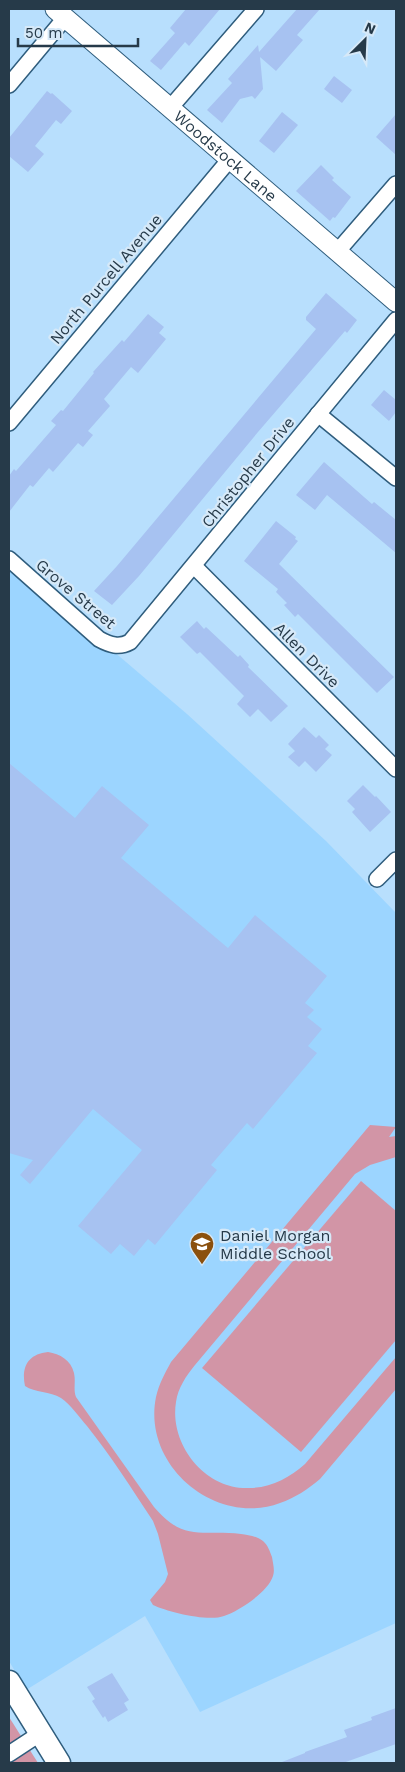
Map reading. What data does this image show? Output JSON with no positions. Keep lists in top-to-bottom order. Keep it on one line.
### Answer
{"streets":{"street":["Woodstock Lane","North Purcell Avenue","Christopher Drive","Grove Street","Allen Drive"]},"crossings":[["Woodstock Lane","North Purcell Avenue"],["Christopher Drive","Grove Street"],["Christopher Drive","Allen Drive"]],"places":{"school or university":["Daniel Morgan Middle School"]},"scale_bar":"50 m","north":"top right"}
